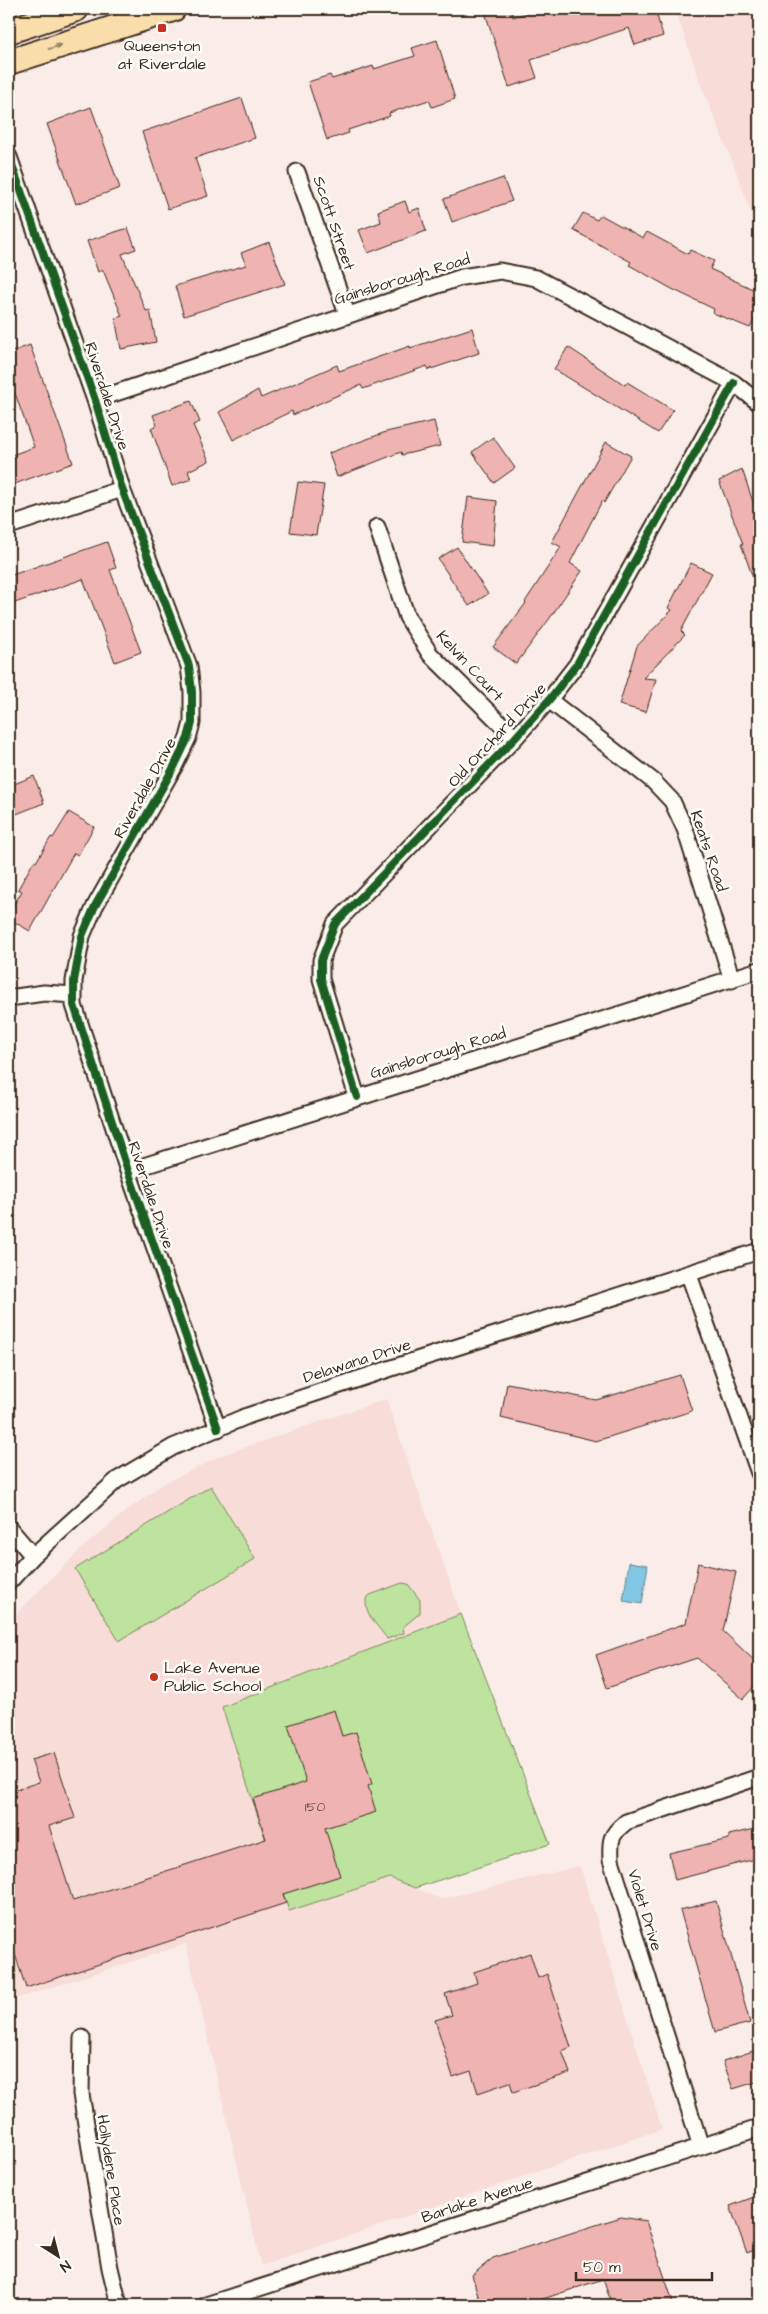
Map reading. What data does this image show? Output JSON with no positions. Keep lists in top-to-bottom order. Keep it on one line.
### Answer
{"streets":{"street":["Scott Street","Gainsborough Road","Riverdale Drive","Kelvin Court","Old Orchard Drive","Keats Road","Delawana Drive","Violet Drive","Hollydene Place","Barlake Avenue"]},"crossings":[["Scott Street","Gainsborough Road"],["Gainsborough Road","Riverdale Drive"],["Gainsborough Road","Old Orchard Drive"],["Gainsborough Road","Keats Road"],["Riverdale Drive","Delawana Drive"],["Kelvin Court","Old Orchard Drive"],["Old Orchard Drive","Keats Road"],["Violet Drive","Barlake Avenue"]],"places":{"transit":["Queenston at Riverdale"],"other":["Lake Avenue Public School"]},"house_numbers":["150"],"scale_bar":"50 m","north":"bottom right"}
